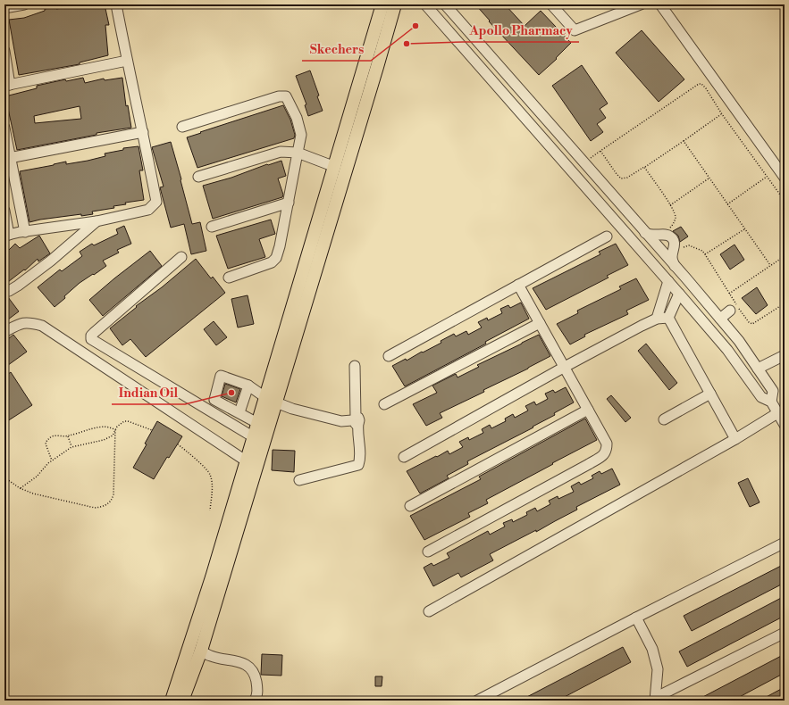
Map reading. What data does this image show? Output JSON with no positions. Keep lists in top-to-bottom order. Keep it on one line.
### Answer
{"places":["Skechers","Apollo Pharmacy","Indian Oil"]}
